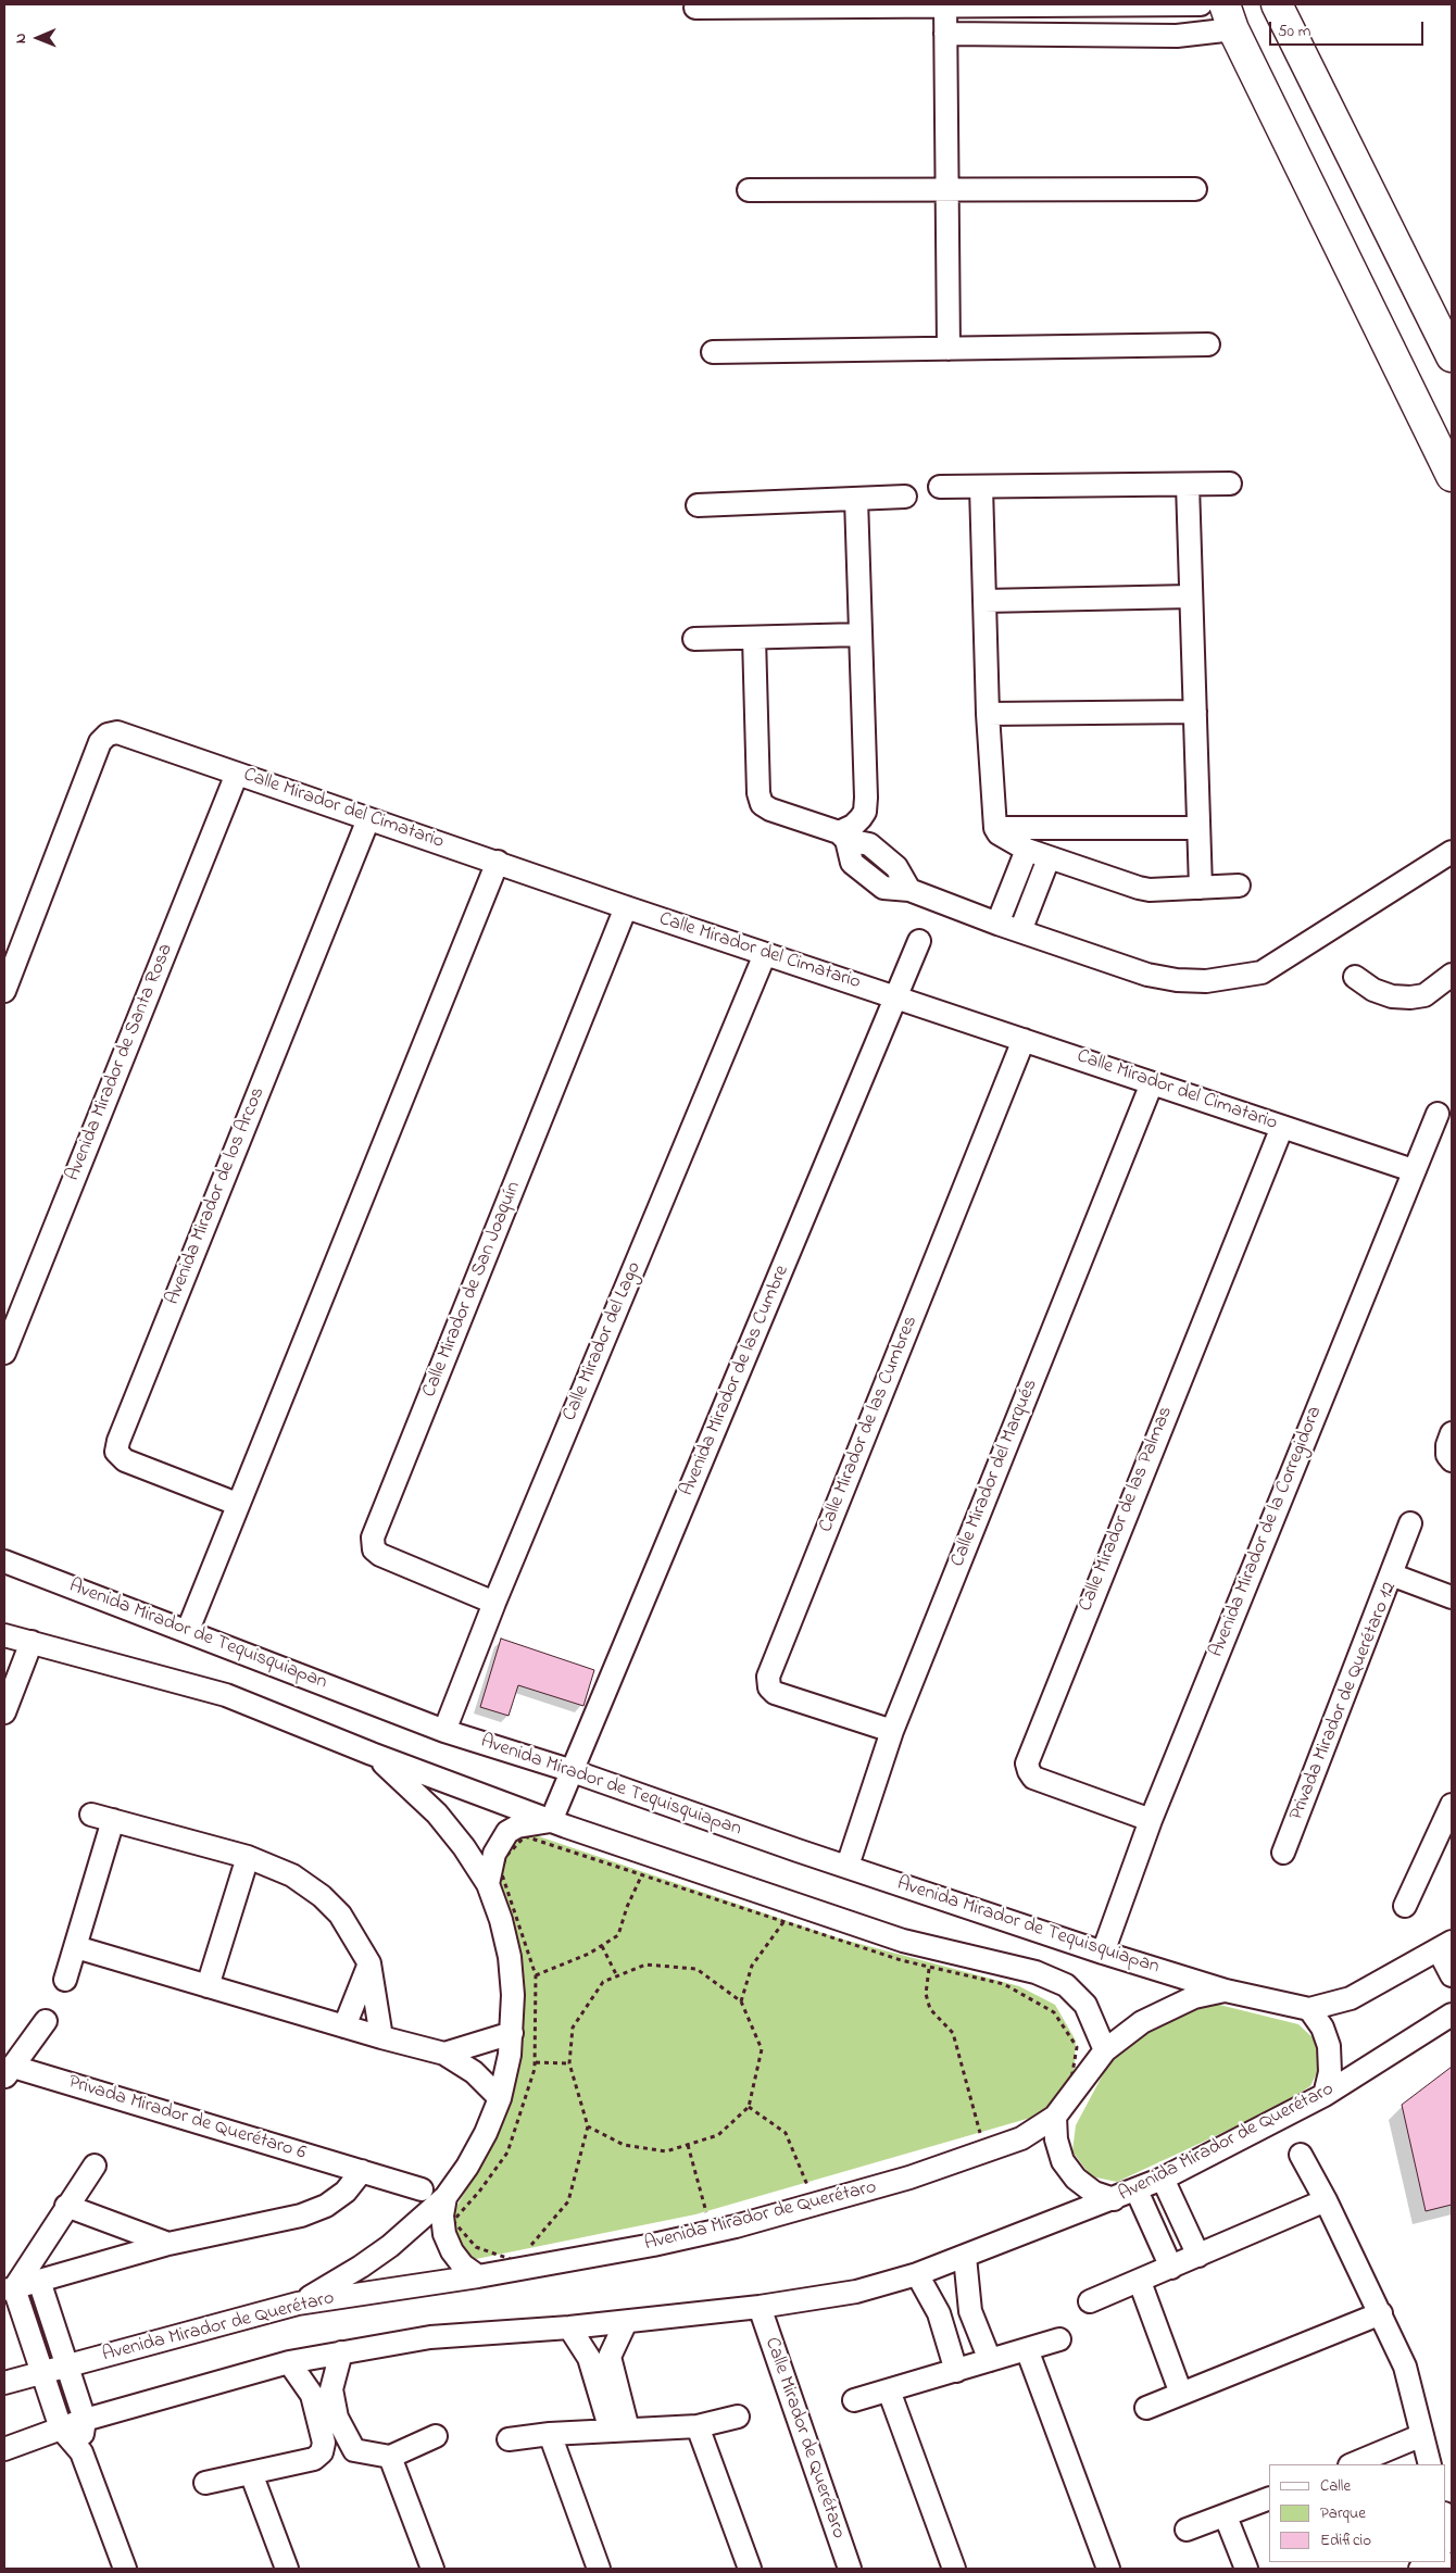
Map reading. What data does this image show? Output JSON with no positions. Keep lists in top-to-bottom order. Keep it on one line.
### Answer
{"streets":{"street":["Calle Mirador del Cimatario","Avenida Mirador de Santa Rosa","Avenida Mirador de los Arcos","Calle Mirador de San Joaquín","Calle Mirador del Lago","Avenida Mirador de las Cumbre","Calle Mirador de las Cumbres","Calle Mirador del Marqués","Calle Mirador de las Palmas","Avenida Mirador de la Corregidora","Avenida Mirador de Tequisquiapan","Privada Mirador de Querétaro 12","Privada Mirador de Querétaro 6","Avenida Mirador de Querétaro","Calle Mirador de Querétaro"]},"crossings":[["Calle Mirador del Cimatario","Avenida Mirador de Santa Rosa"],["Calle Mirador del Cimatario","Avenida Mirador de los Arcos"],["Calle Mirador del Cimatario","Calle Mirador de San Joaquín"],["Calle Mirador del Cimatario","Calle Mirador del Lago"],["Calle Mirador del Cimatario","Avenida Mirador de las Cumbre"],["Calle Mirador del Cimatario","Calle Mirador de las Cumbres"],["Calle Mirador del Cimatario","Calle Mirador del Marqués"],["Calle Mirador del Cimatario","Calle Mirador de las Palmas"],["Calle Mirador del Cimatario","Avenida Mirador de la Corregidora"],["Calle Mirador de San Joaquín","Calle Mirador del Lago"],["Calle Mirador del Lago","Avenida Mirador de Tequisquiapan"],["Avenida Mirador de las Cumbre","Avenida Mirador de Tequisquiapan"],["Calle Mirador de las Cumbres","Calle Mirador del Marqués"],["Calle Mirador del Marqués","Avenida Mirador de Tequisquiapan"],["Calle Mirador de las Palmas","Avenida Mirador de la Corregidora"],["Avenida Mirador de la Corregidora","Avenida Mirador de Tequisquiapan"],["Avenida Mirador de Tequisquiapan","Avenida Mirador de Querétaro"],["Avenida Mirador de Querétaro","Calle Mirador de Querétaro"]],"legend":["Calle","Parque","Edificio"],"scale_bar":"50 m","north":"left"}
